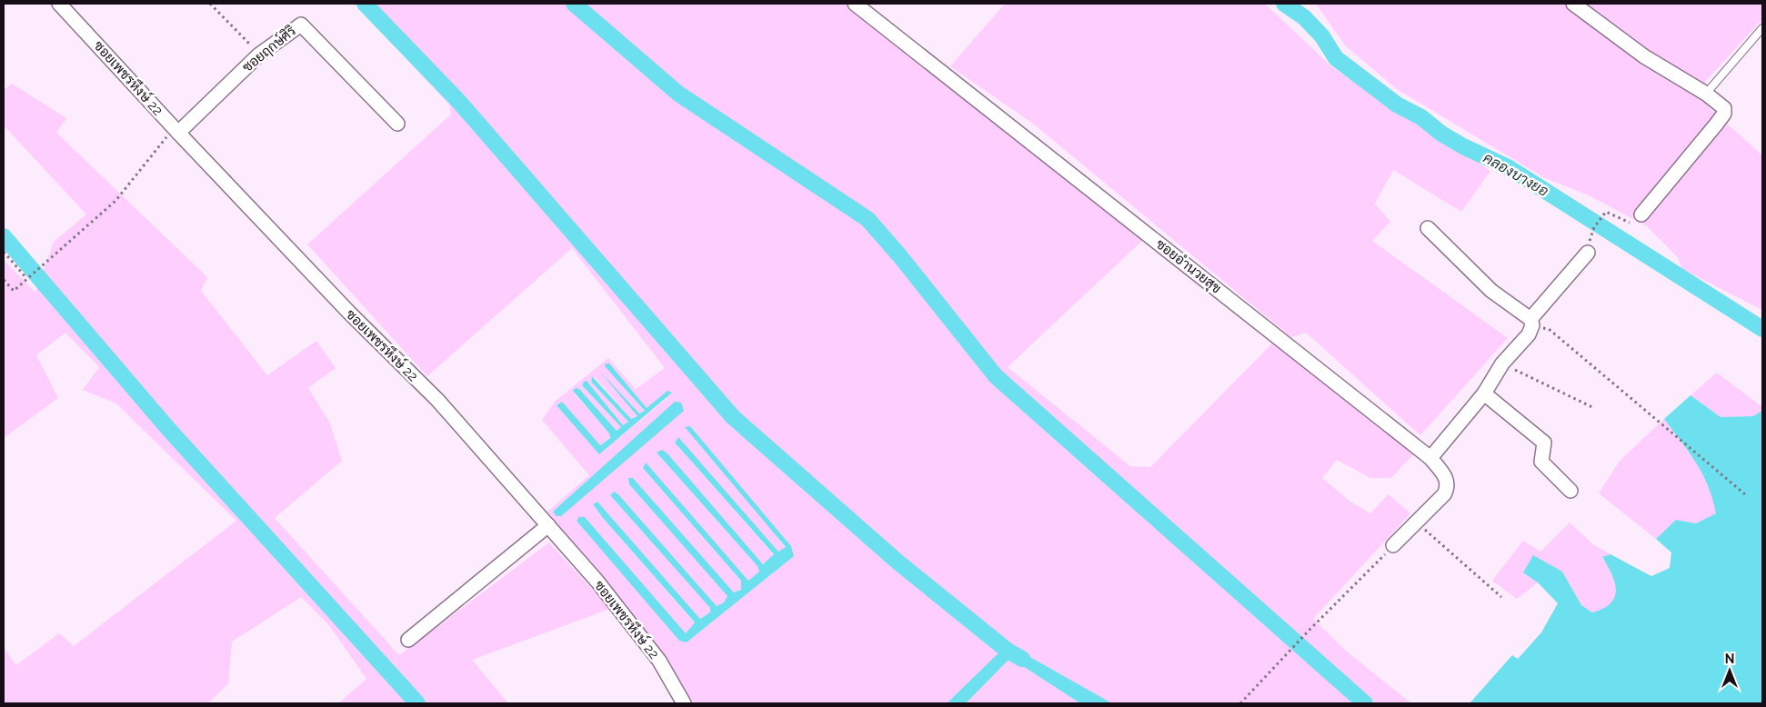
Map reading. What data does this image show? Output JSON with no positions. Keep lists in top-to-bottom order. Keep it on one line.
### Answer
{"streets":{"street":["ซอยฤกษ์ศิริ","ซอยเพชรหึงษ์ 22","ซอยอำนวยสุข"]},"crossings":[["ซอยฤกษ์ศิริ","ซอยเพชรหึงษ์ 22"]],"water":["คลองบางยอ"],"north":"top"}
